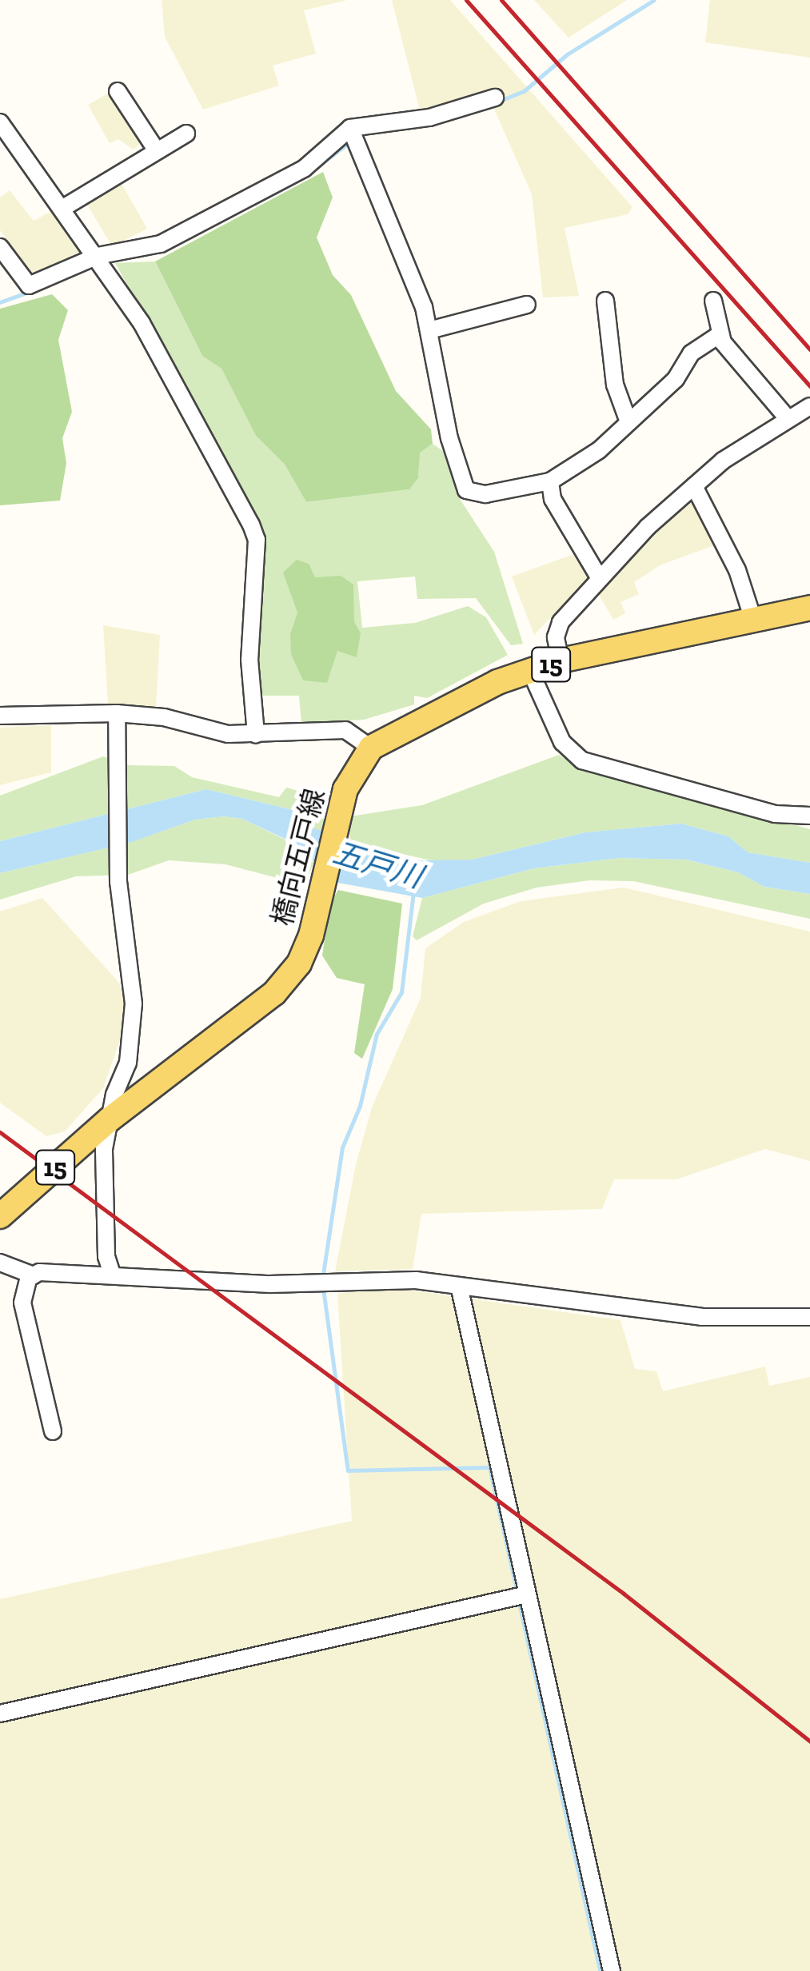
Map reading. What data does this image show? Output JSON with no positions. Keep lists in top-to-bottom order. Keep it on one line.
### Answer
{"streets":{"main road":["15","橋向五戸線"]},"water":["五戸川"]}
